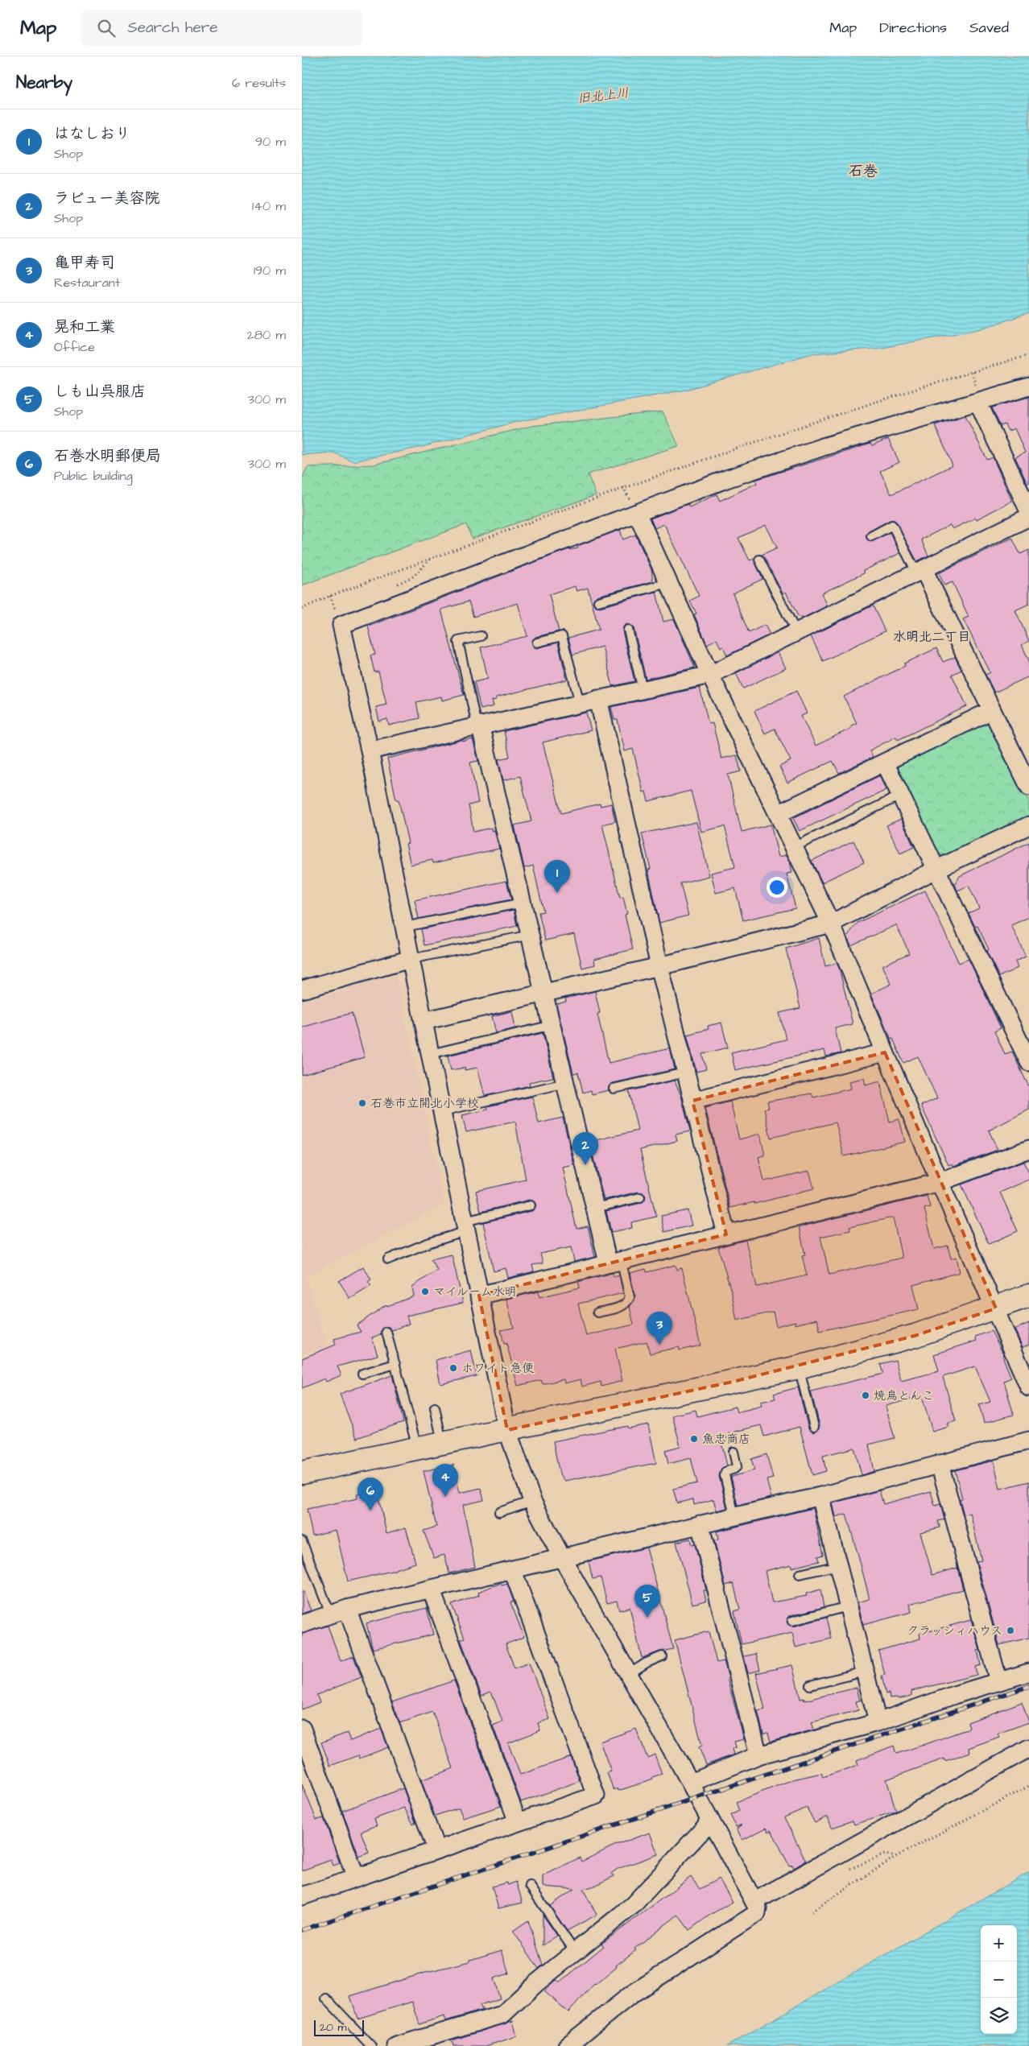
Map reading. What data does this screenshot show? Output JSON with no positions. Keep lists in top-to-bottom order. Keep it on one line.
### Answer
{"districts":["石巻","水明北二丁目"],"water":["旧北上川"],"places":["石巻市立開北小学校","マイルーム水明","ホワイト急便","焼鳥とんこ","魚忠商店","クラッシィハウス"],"scale_bar":"20 m","page":{"header":"Map","search":"Search here","nav":["Map","Directions","Saved"],"heading":["Nearby","6 results"],"list":[{"mark":"1","name":"はなしおり","note":"Shop","value":"90 m"},{"mark":"2","name":"ラビュー美容院","note":"Shop","value":"140 m"},{"mark":"3","name":"亀甲寿司","note":"Restaurant","value":"190 m"},{"mark":"4","name":"晃和工業","note":"Office","value":"280 m"},{"mark":"5","name":"しも山呉服店","note":"Shop","value":"300 m"},{"mark":"6","name":"石巻水明郵便局","note":"Public building","value":"300 m"}],"pins":["1","2","3","4","6","5"],"map_buttons":["+","−"],"scale":"20 m"}}
